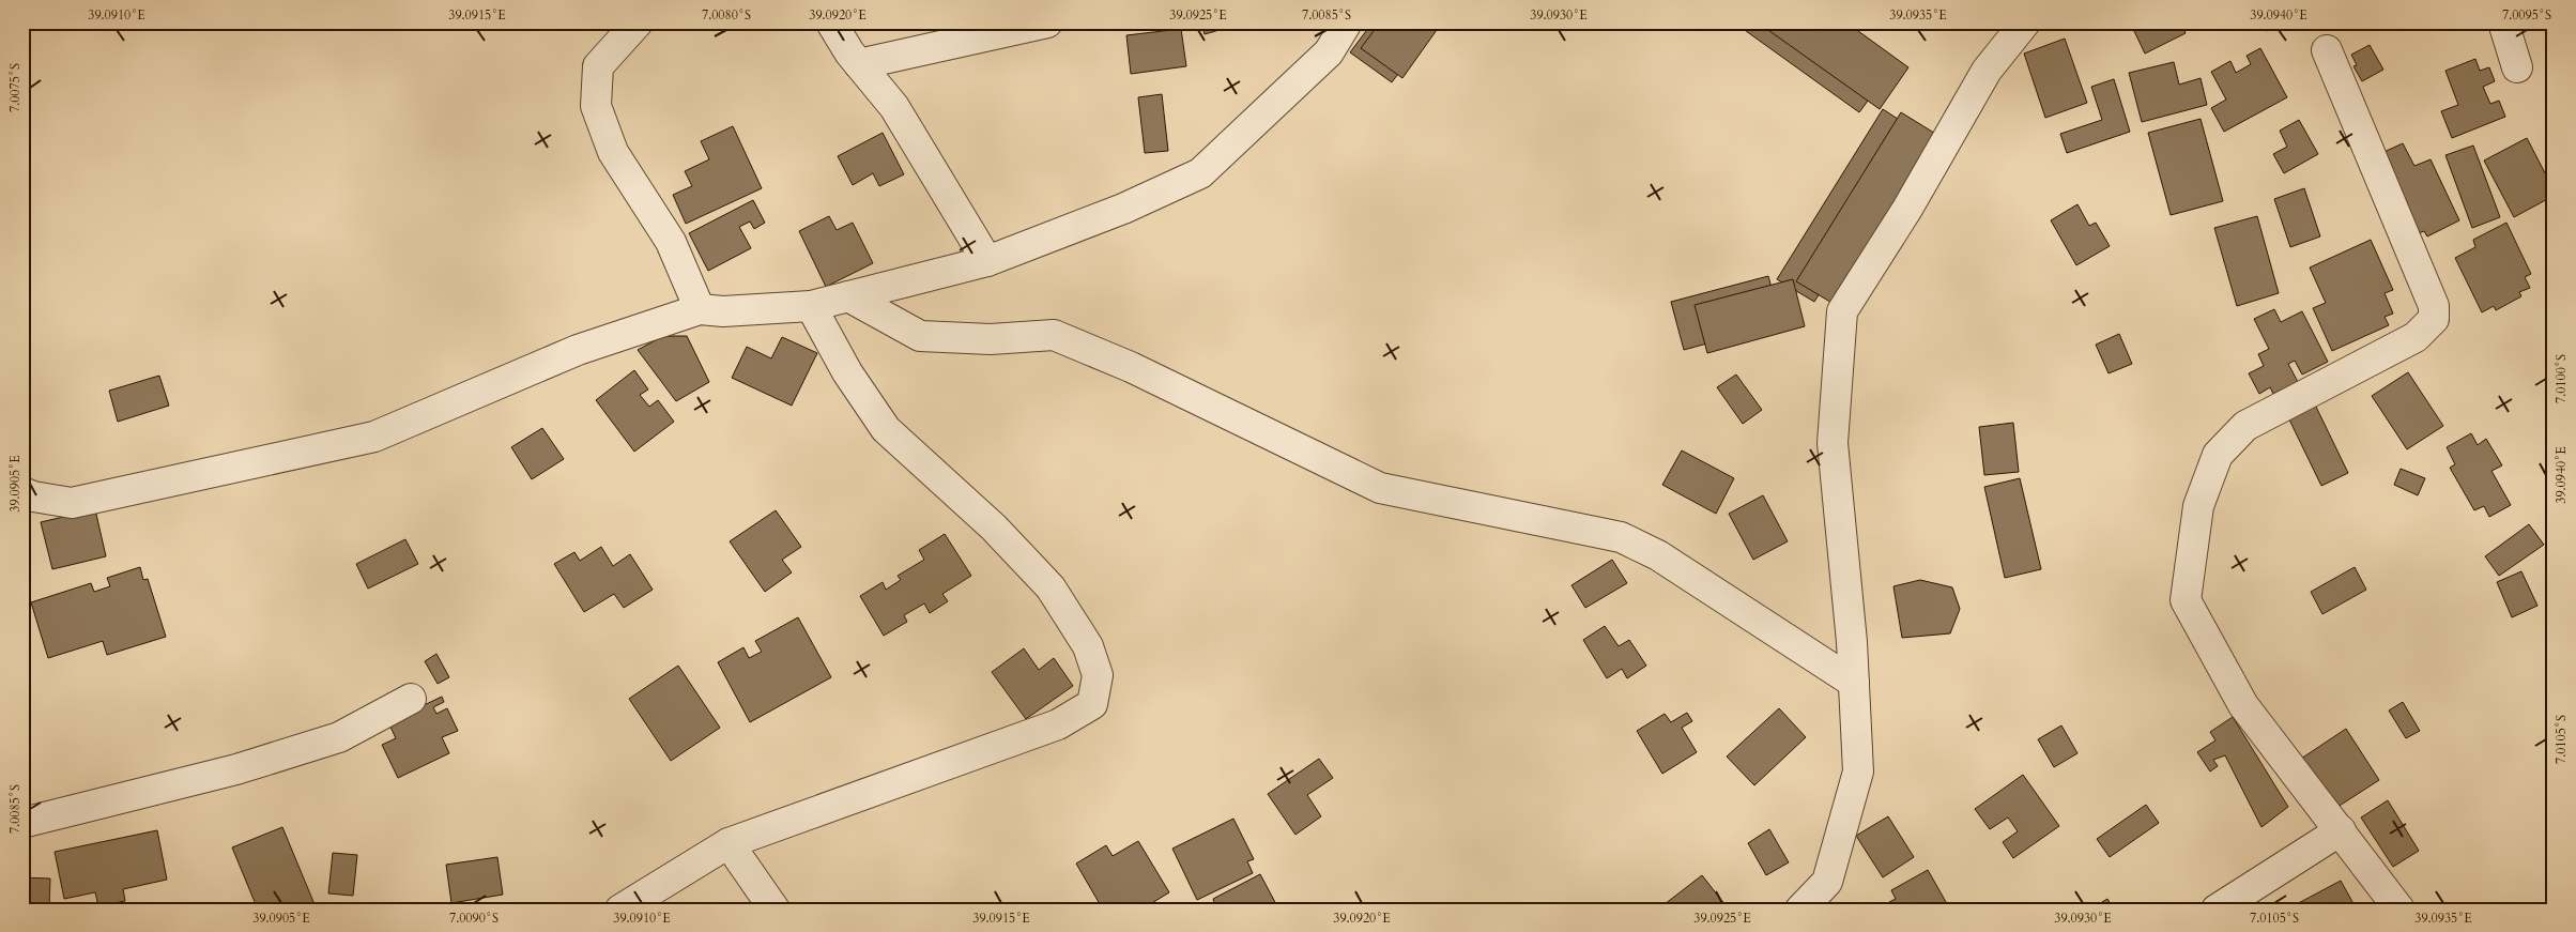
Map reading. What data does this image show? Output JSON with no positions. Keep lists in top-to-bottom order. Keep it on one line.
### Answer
{"coordinates":["39.0910°E","39.0915°E","7.0080°S","39.0920°E","39.0925°E","7.0085°S","39.0930°E","39.0935°E","39.0940°E","7.0095°S","7.0075°S","7.0100°S","39.0905°E","7.0105°S","7.0090°S"]}
